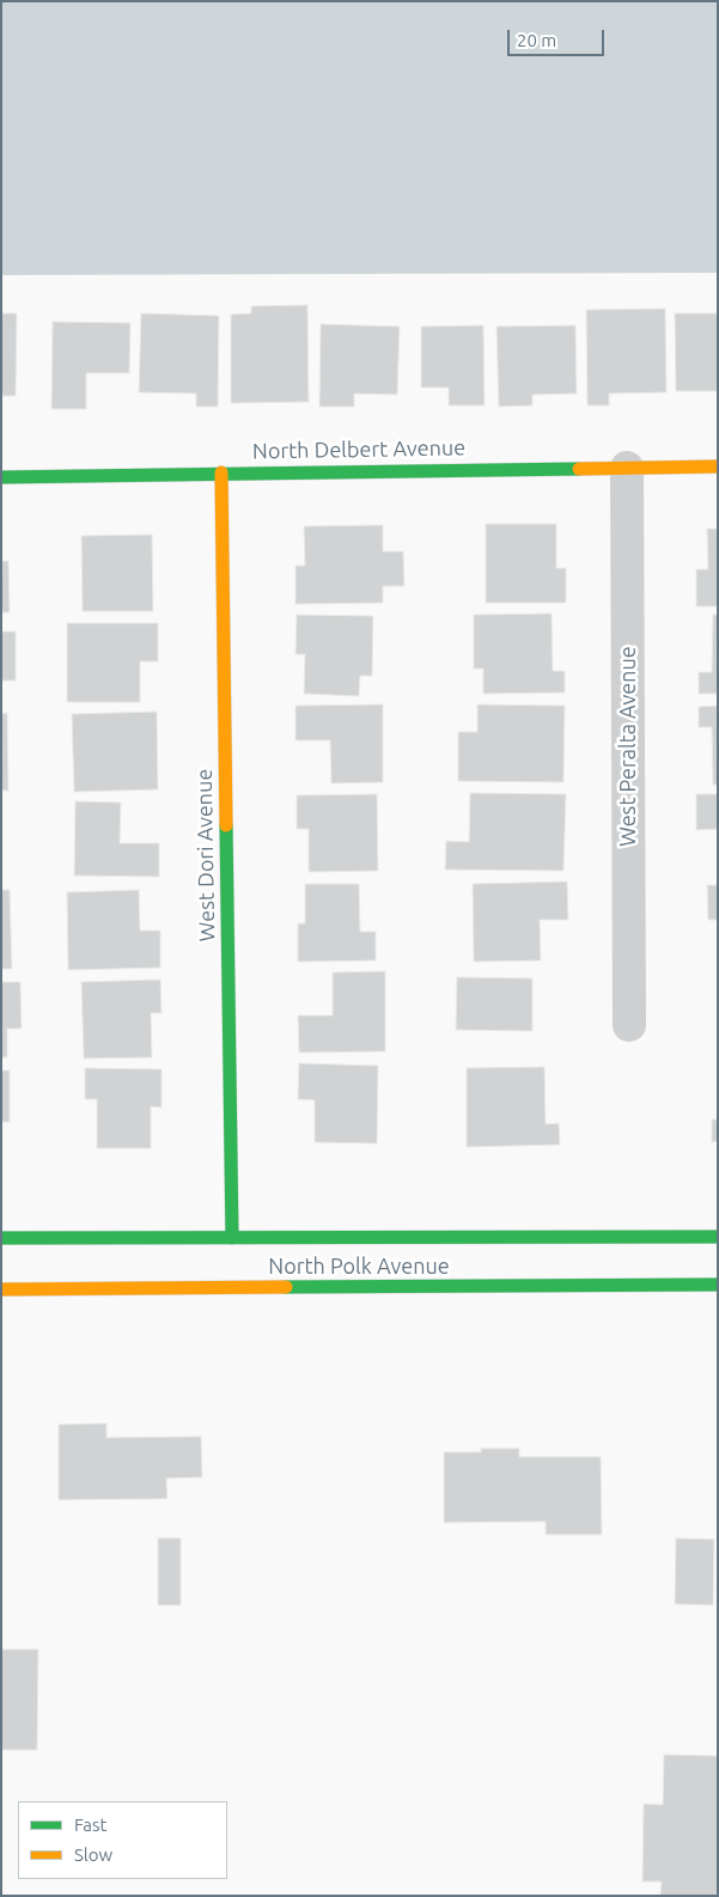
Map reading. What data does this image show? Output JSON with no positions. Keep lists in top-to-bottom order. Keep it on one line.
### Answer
{"streets":{"street":["North Delbert Avenue","West Peralta Avenue","West Dori Avenue","North Polk Avenue"]},"crossings":[["North Delbert Avenue","West Peralta Avenue"],["North Delbert Avenue","West Dori Avenue"],["West Dori Avenue","North Polk Avenue"]],"legend":["Fast","Slow"],"scale_bar":"20 m"}
